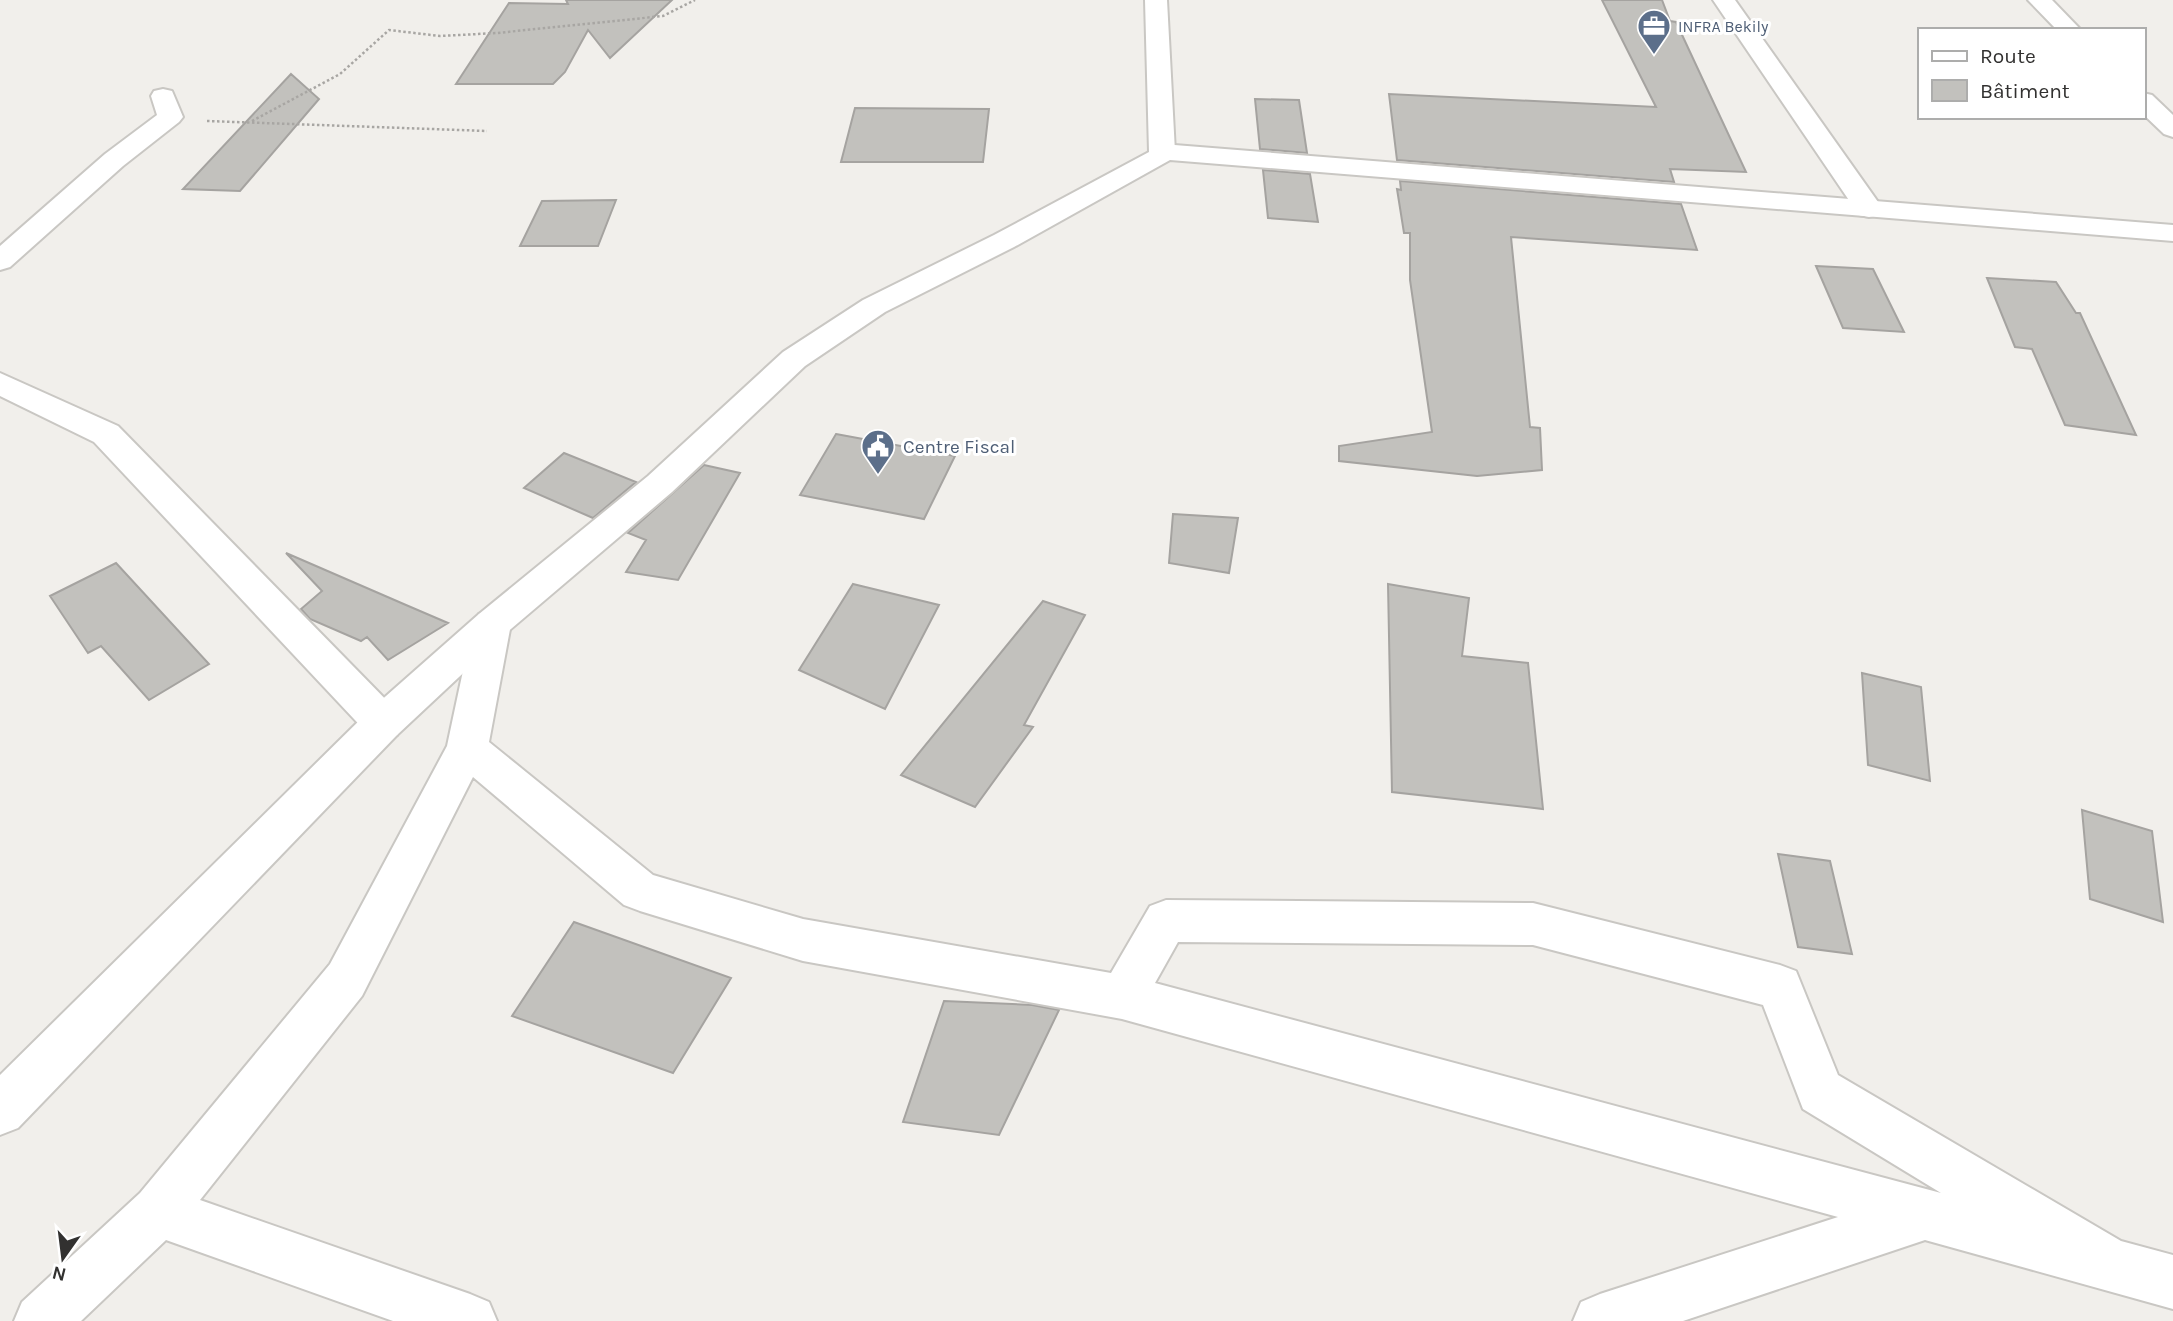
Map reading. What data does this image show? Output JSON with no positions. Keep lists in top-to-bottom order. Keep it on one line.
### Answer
{"places":{"office":["INFRA Bekily"],"public building":["Centre Fiscal"]},"legend":["Route","Bâtiment"],"north":"bottom"}
